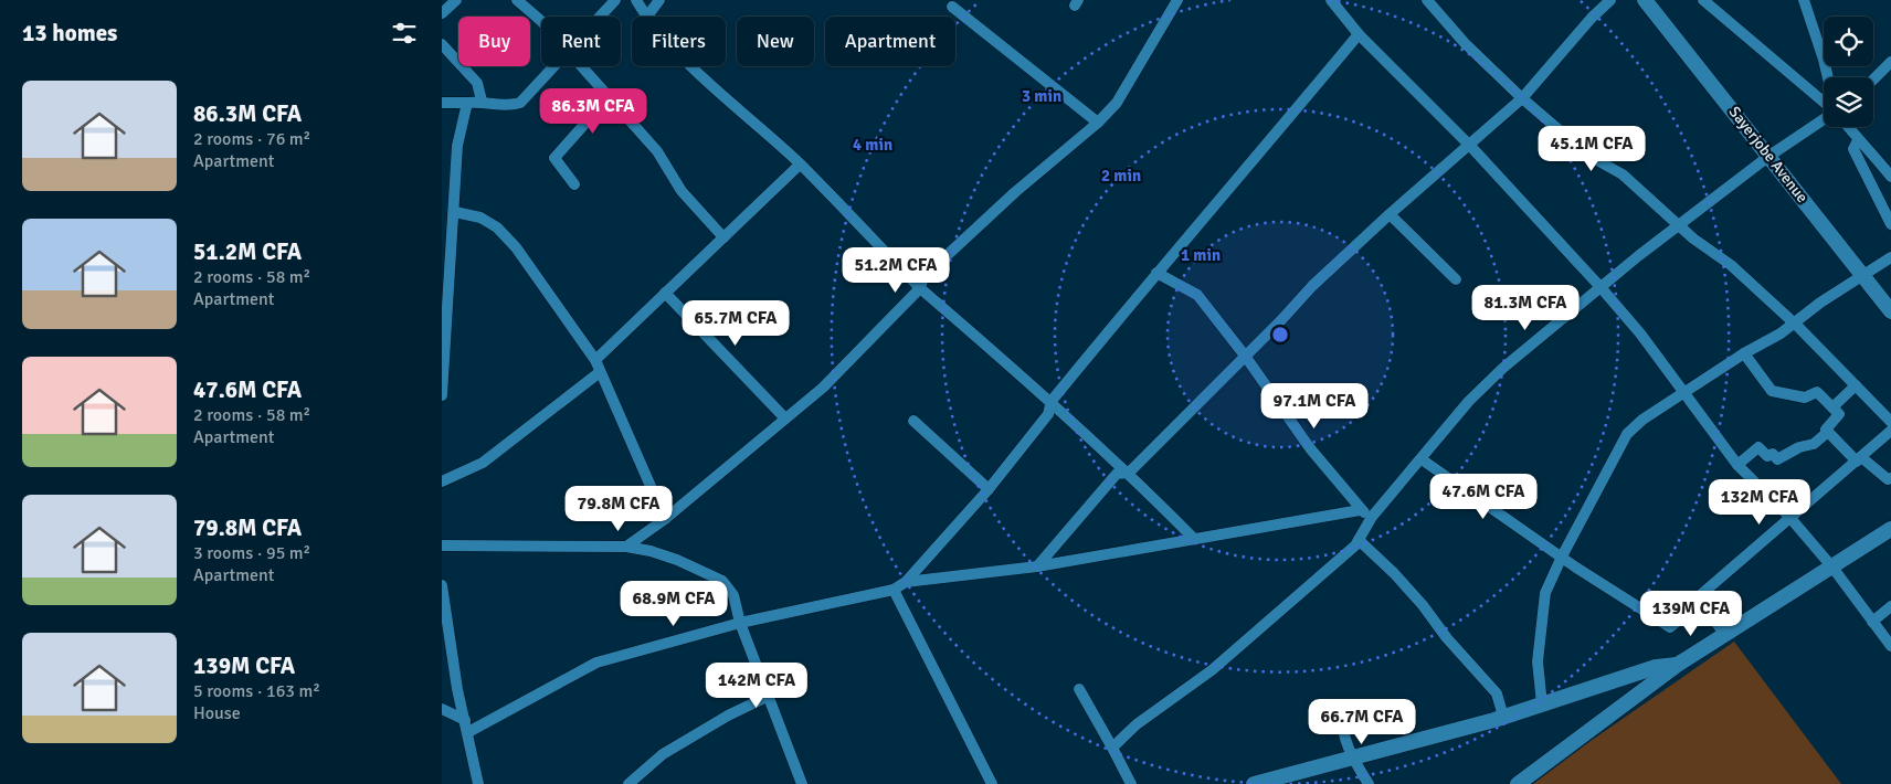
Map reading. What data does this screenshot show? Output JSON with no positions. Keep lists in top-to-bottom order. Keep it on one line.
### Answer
{"streets":{"street":["Sayerjobe Avenue"]},"page":{"heading":"13 homes","chip":["Buy","Rent","Filters","New","Apartment"],"list":[{"name":"86.3M CFA","note":"2 rooms · 76 m² · Apartment"},{"name":"51.2M CFA","note":"2 rooms · 58 m² · Apartment"},{"name":"47.6M CFA","note":"2 rooms · 58 m² · Apartment"},{"name":"79.8M CFA","note":"3 rooms · 95 m² · Apartment"},{"name":"139M CFA","note":"5 rooms · 163 m² · House"}],"price":["86.3M CFA","45.1M CFA","51.2M CFA","81.3M CFA","65.7M CFA","97.1M CFA","47.6M CFA","132M CFA","79.8M CFA","68.9M CFA","139M CFA","142M CFA","66.7M CFA"]},"rings":["3 min","4 min","2 min","1 min"]}
